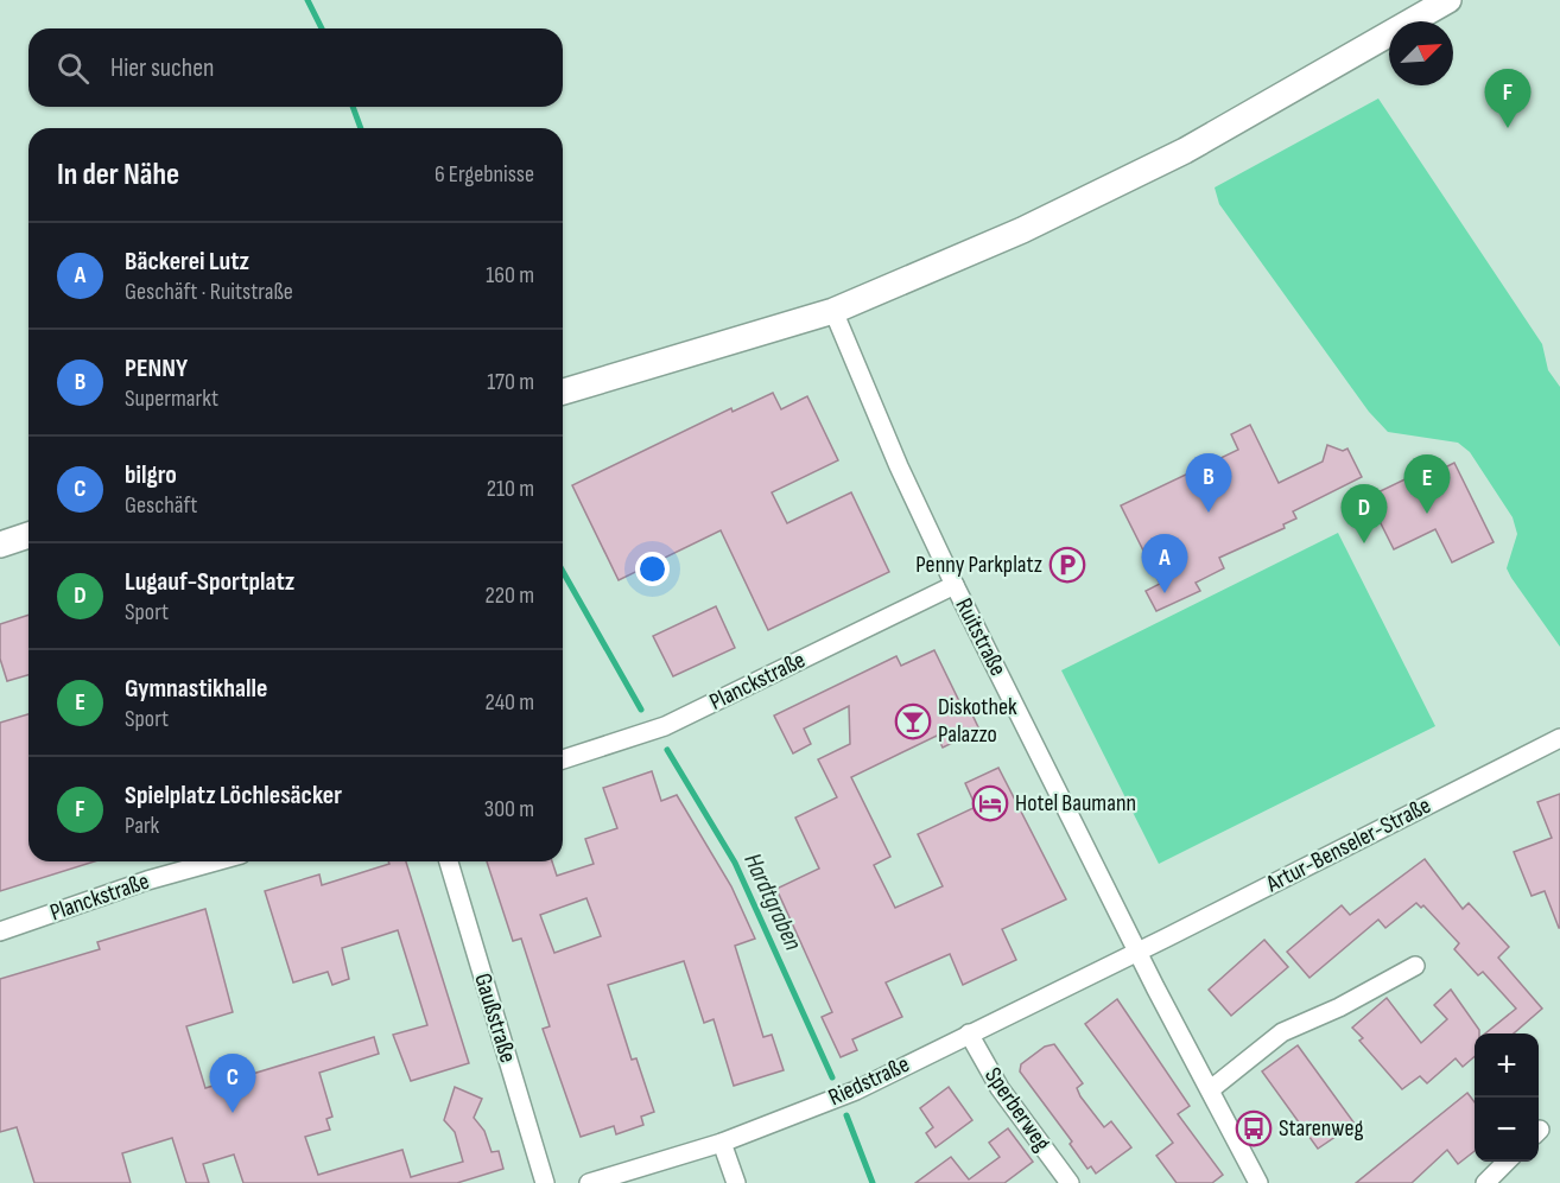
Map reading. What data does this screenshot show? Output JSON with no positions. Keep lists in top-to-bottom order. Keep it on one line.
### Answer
{"streets":{"street":["Ruitstraße","Planckstraße","Artur-Benseler-Straße","Gaußstraße","Riedstraße","Sperberweg"]},"crossings":[["Ruitstraße","Planckstraße"],["Ruitstraße","Artur-Benseler-Straße"],["Ruitstraße","Riedstraße"],["Artur-Benseler-Straße","Riedstraße"],["Riedstraße","Sperberweg"]],"water":["Hardtgraben"],"places":{"parking":["Penny Parkplatz"],"bar":["Diskothek Palazzo"],"hotel":["Hotel Baumann"],"bus stop":["Starenweg"]},"north":"top right","page":{"search":"Hier suchen","pins":["F","B","E","D","A","C"],"heading":["In der Nähe","6 Ergebnisse"],"list":[{"mark":"A","name":"Bäckerei Lutz","note":"Geschäft · Ruitstraße","value":"160 m"},{"mark":"B","name":"PENNY","note":"Supermarkt","value":"170 m"},{"mark":"C","name":"bilgro","note":"Geschäft","value":"210 m"},{"mark":"D","name":"Lugauf-Sportplatz","note":"Sport","value":"220 m"},{"mark":"E","name":"Gymnastikhalle","note":"Sport","value":"240 m"},{"mark":"F","name":"Spielplatz Löchlesäcker","note":"Park","value":"300 m"}],"map_buttons":["+","−"]}}
